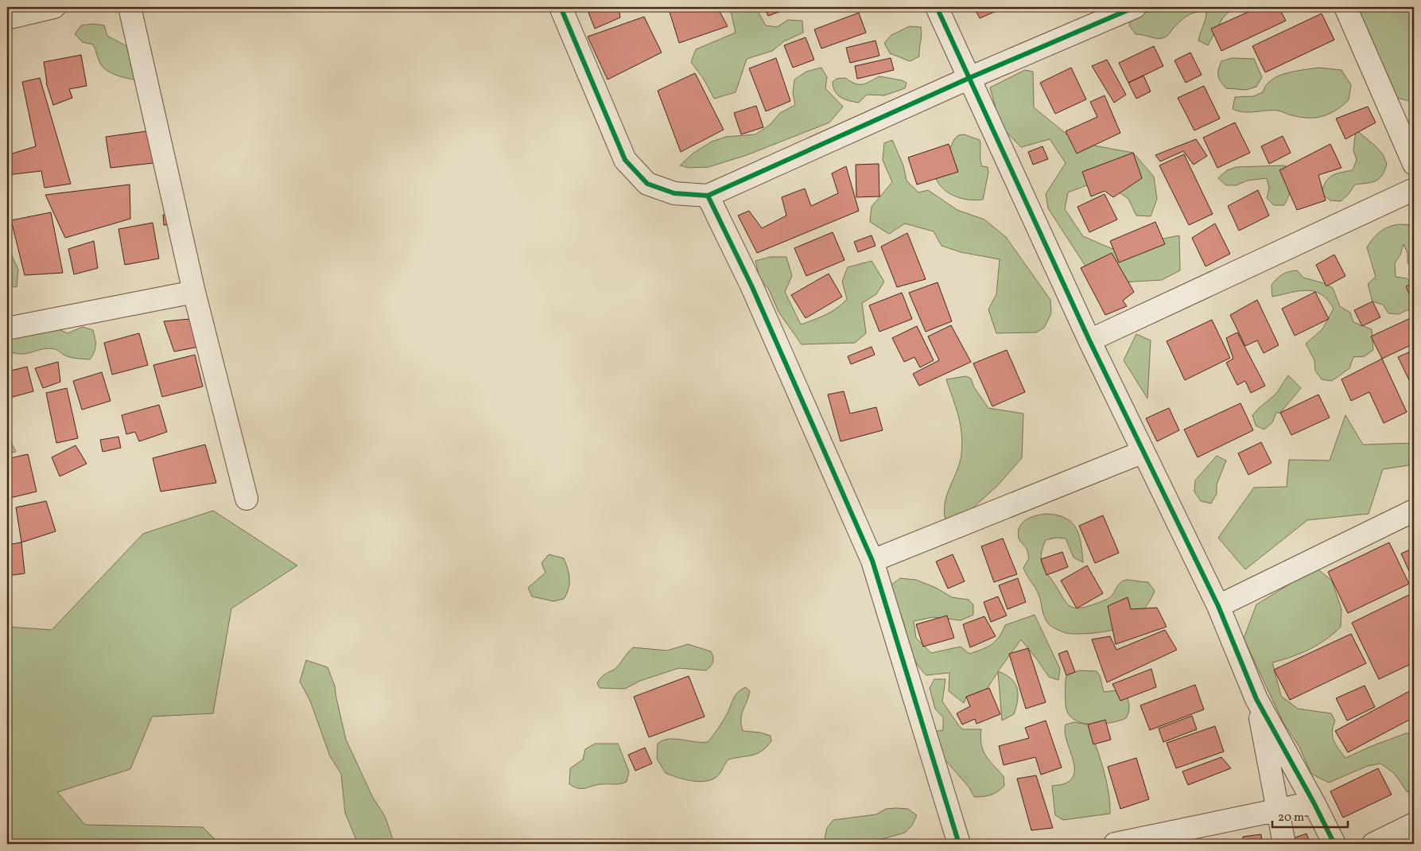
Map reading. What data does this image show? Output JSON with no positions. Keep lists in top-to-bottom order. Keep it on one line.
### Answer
{"scale_bar":"20 m"}
